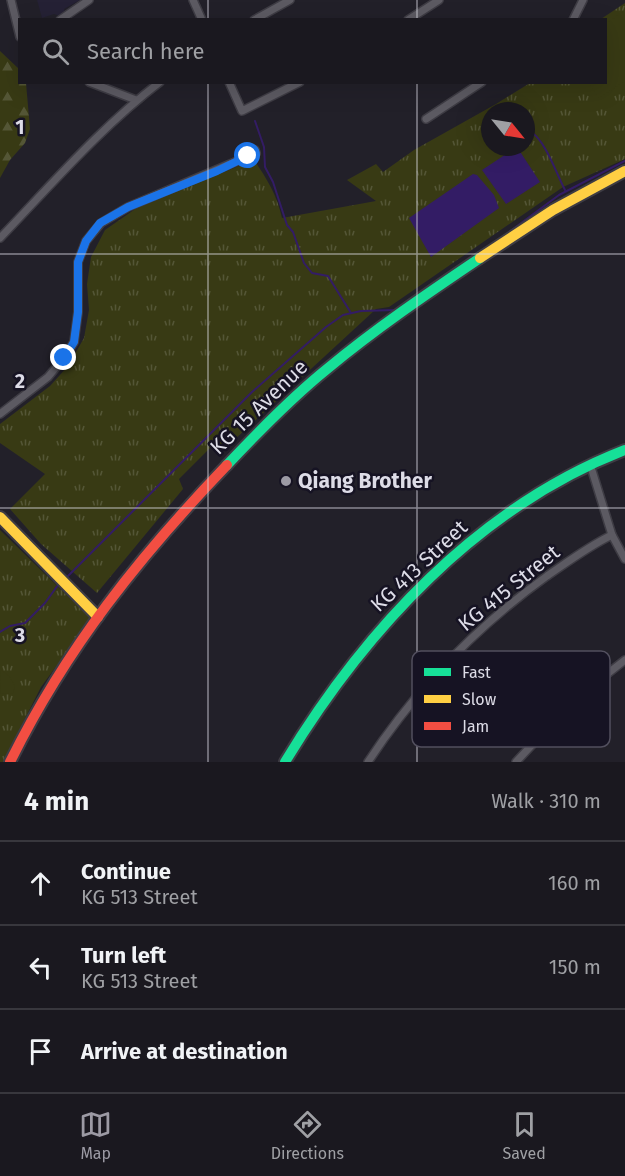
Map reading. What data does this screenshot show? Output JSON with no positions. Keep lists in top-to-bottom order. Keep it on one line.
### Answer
{"streets":{"main road":["KG 15 Avenue","KG 413 Street"],"street":["KG 415 Street"]},"places":["Qiang Brother"],"legend":["Fast","Slow","Jam"],"north":"bottom right","page":{"search":"Search here","heading":["4 min","Walk · 310 m"],"list":[["Continue","KG 513 Street","160 m"],["Turn left","KG 513 Street","150 m"],"Arrive at destination"],"nav":["Map","Directions","Saved"]},"grid":{"rows":["1","2","3"]}}
